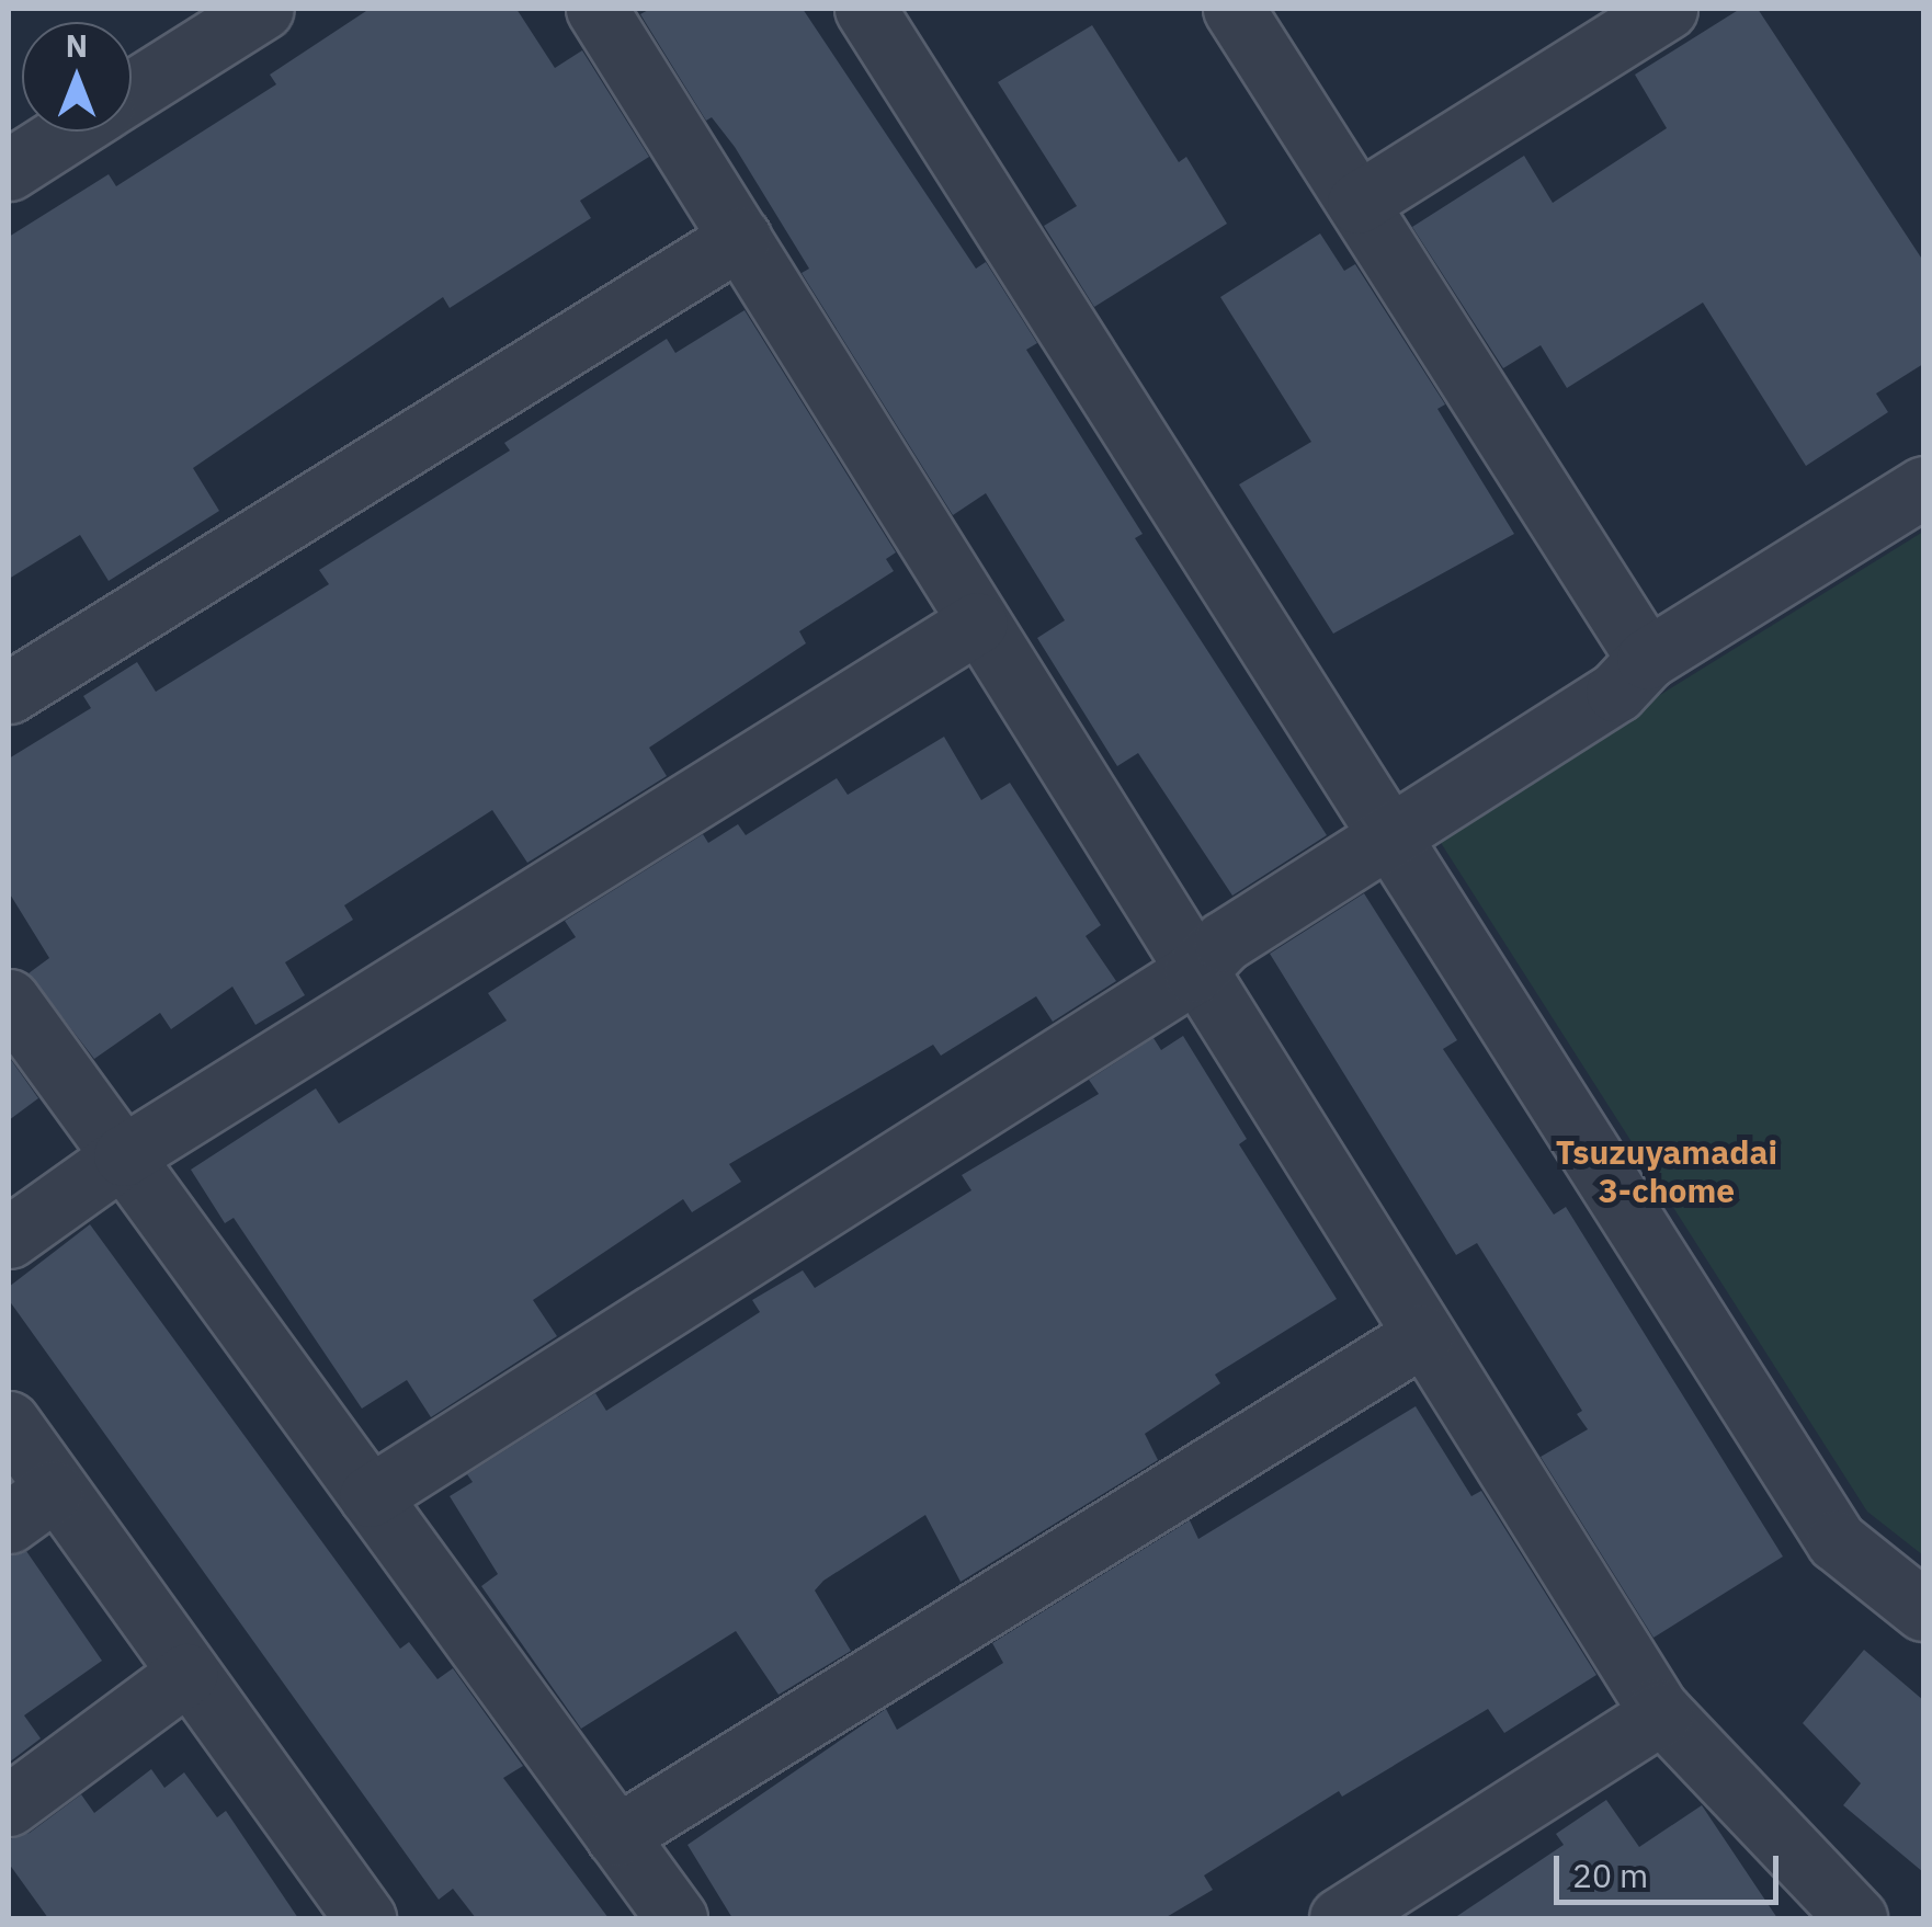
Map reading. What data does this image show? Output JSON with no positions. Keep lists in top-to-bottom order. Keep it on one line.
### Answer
{"districts":["Tsuzuyamadai 3-chome"],"scale_bar":"20 m","north":"top"}
